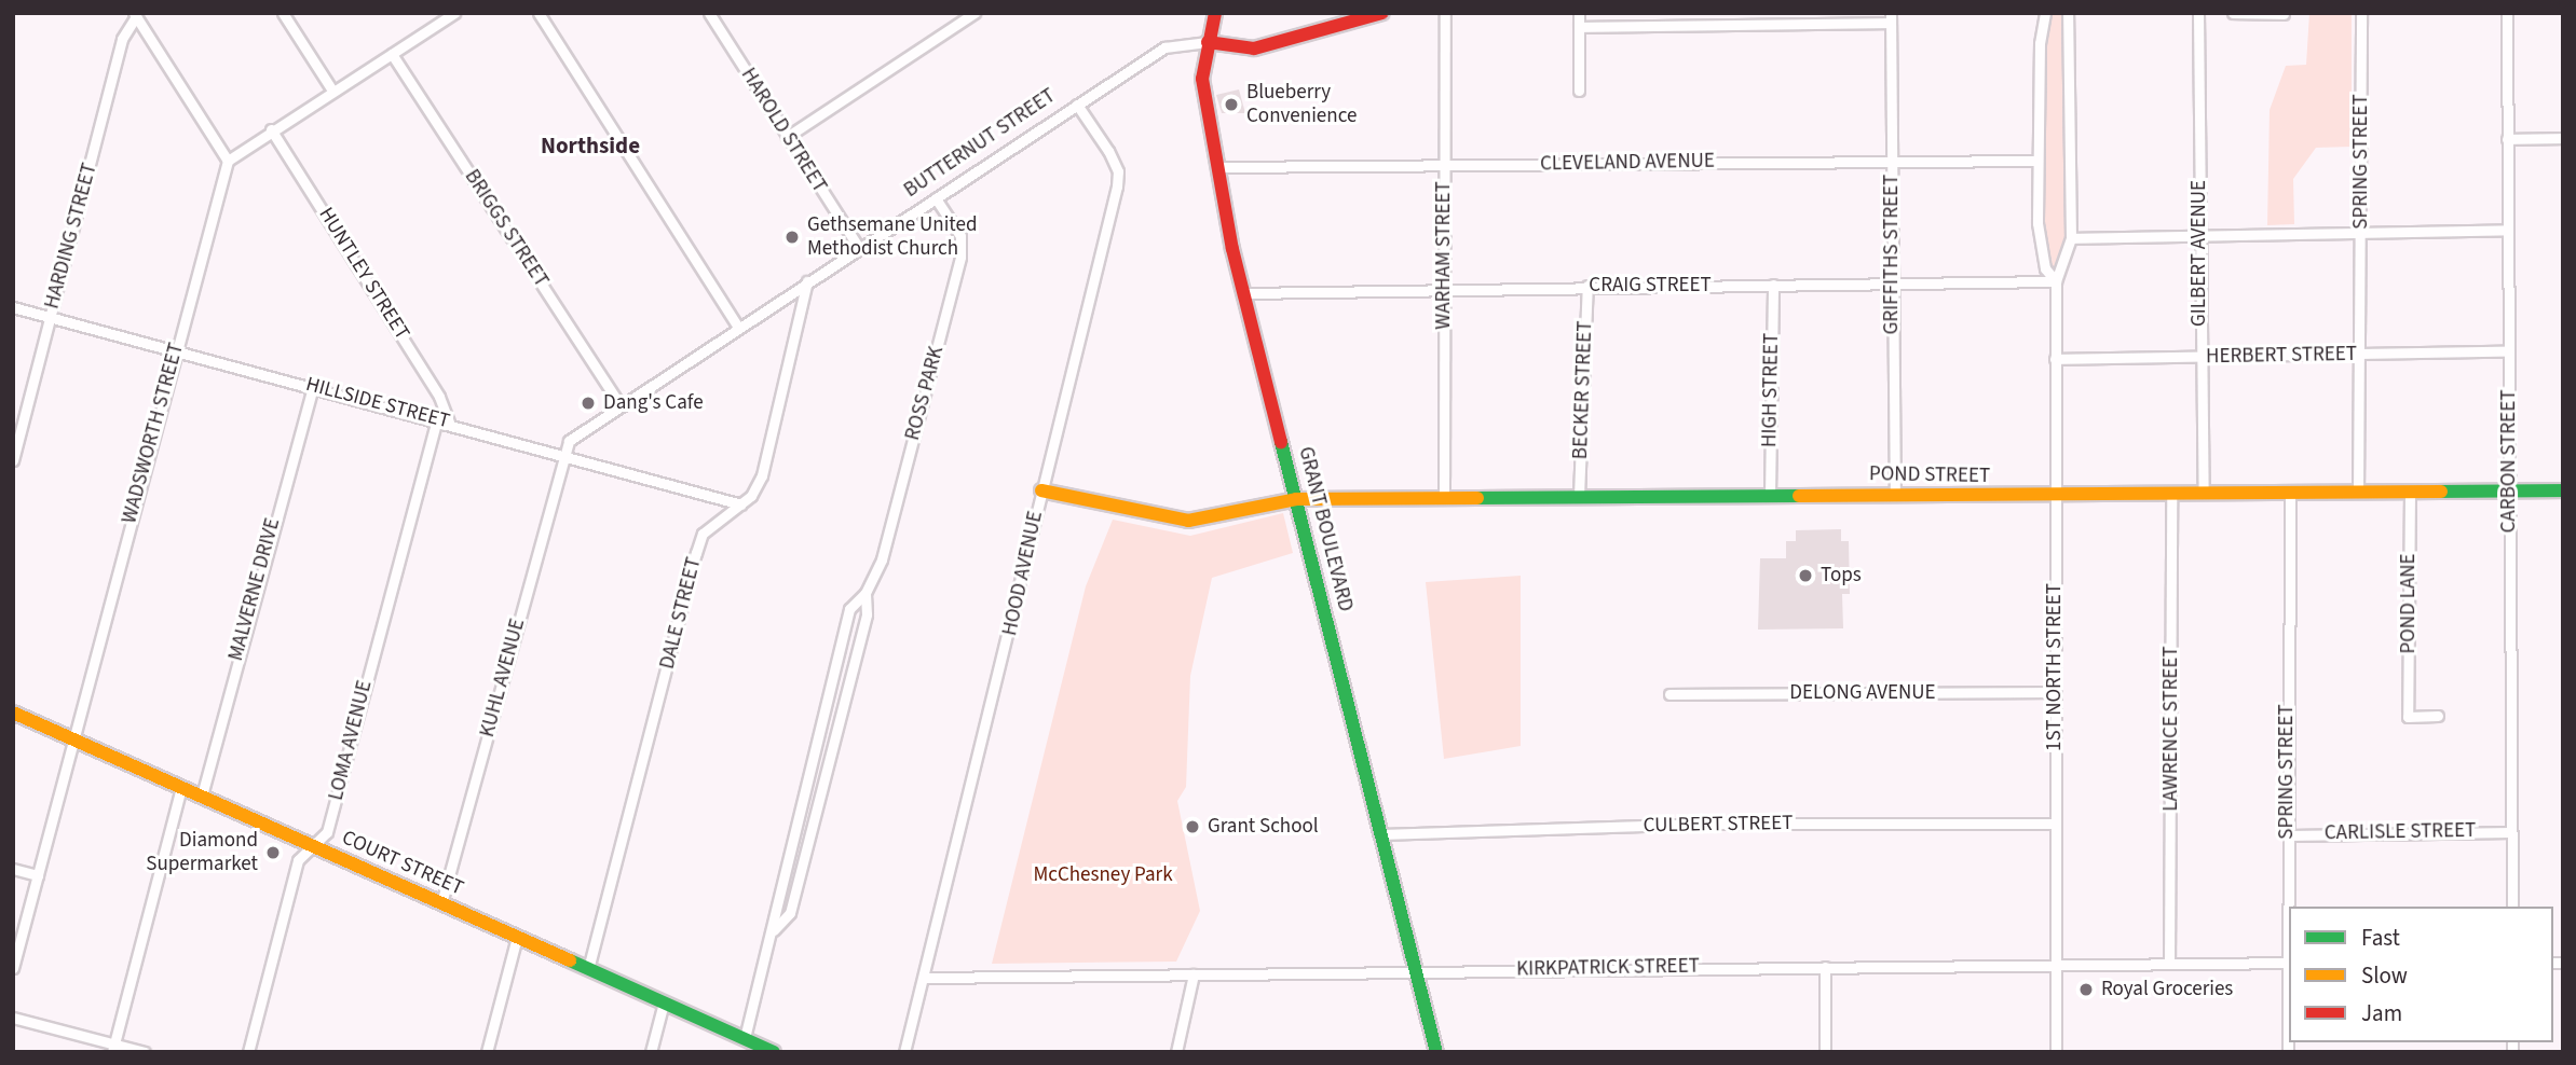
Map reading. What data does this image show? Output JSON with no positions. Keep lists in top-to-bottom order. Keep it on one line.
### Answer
{"streets":{"street":["HAROLD STREET","BUTTERNUT STREET","SPRING STREET","CLEVELAND AVENUE","BRIGGS STREET","HARDING STREET","GILBERT AVENUE","GRIFFITHS STREET","WARHAM STREET","HUNTLEY STREET","CRAIG STREET","HERBERT STREET","BECKER STREET","HIGH STREET","ROSS PARK","HILLSIDE STREET","WADSWORTH STREET","CARBON STREET","POND STREET","GRANT BOULEVARD","HOOD AVENUE","MALVERNE DRIVE","POND LANE","DALE STREET","1ST NORTH STREET","KUHL AVENUE","DELONG AVENUE","LAWRENCE STREET","LOMA AVENUE","CULBERT STREET","CARLISLE STREET","COURT STREET","KIRKPATRICK STREET"]},"crossings":[["HAROLD STREET","BUTTERNUT STREET"],["BUTTERNUT STREET","BRIGGS STREET"],["BUTTERNUT STREET","ROSS PARK"],["BUTTERNUT STREET","HILLSIDE STREET"],["BUTTERNUT STREET","GRANT BOULEVARD"],["BUTTERNUT STREET","HOOD AVENUE"],["BUTTERNUT STREET","DALE STREET"],["BUTTERNUT STREET","KUHL AVENUE"],["SPRING STREET","HERBERT STREET"],["SPRING STREET","POND STREET"],["SPRING STREET","CARLISLE STREET"],["SPRING STREET","KIRKPATRICK STREET"],["CLEVELAND AVENUE","GRIFFITHS STREET"],["CLEVELAND AVENUE","WARHAM STREET"],["CLEVELAND AVENUE","GRANT BOULEVARD"],["CLEVELAND AVENUE","1ST NORTH STREET"],["HARDING STREET","HILLSIDE STREET"],["GILBERT AVENUE","HERBERT STREET"],["GILBERT AVENUE","POND STREET"],["GRIFFITHS STREET","CRAIG STREET"],["GRIFFITHS STREET","POND STREET"],["WARHAM STREET","CRAIG STREET"],["WARHAM STREET","POND STREET"],["HUNTLEY STREET","HILLSIDE STREET"],["HUNTLEY STREET","LOMA AVENUE"],["CRAIG STREET","BECKER STREET"],["CRAIG STREET","HIGH STREET"],["CRAIG STREET","GRANT BOULEVARD"],["CRAIG STREET","1ST NORTH STREET"],["HERBERT STREET","CARBON STREET"],["HERBERT STREET","1ST NORTH STREET"],["BECKER STREET","POND STREET"],["HIGH STREET","POND STREET"],["ROSS PARK","COURT STREET"],["HILLSIDE STREET","WADSWORTH STREET"],["HILLSIDE STREET","MALVERNE DRIVE"],["HILLSIDE STREET","DALE STREET"],["HILLSIDE STREET","KUHL AVENUE"],["HILLSIDE STREET","LOMA AVENUE"],["WADSWORTH STREET","COURT STREET"],["CARBON STREET","POND STREET"],["CARBON STREET","CARLISLE STREET"],["POND STREET","GRANT BOULEVARD"],["POND STREET","HOOD AVENUE"],["POND STREET","POND LANE"],["POND STREET","1ST NORTH STREET"],["POND STREET","LAWRENCE STREET"],["GRANT BOULEVARD","CULBERT STREET"],["GRANT BOULEVARD","KIRKPATRICK STREET"],["HOOD AVENUE","KIRKPATRICK STREET"],["MALVERNE DRIVE","COURT STREET"],["DALE STREET","COURT STREET"],["1ST NORTH STREET","DELONG AVENUE"],["1ST NORTH STREET","CULBERT STREET"],["1ST NORTH STREET","KIRKPATRICK STREET"],["KUHL AVENUE","COURT STREET"],["LAWRENCE STREET","KIRKPATRICK STREET"],["LOMA AVENUE","COURT STREET"]],"districts":["Northside"],"parks":["McChesney Park"],"places":["Blueberry Convenience","Gethsemane United Methodist Church","Dang's Cafe","Tops","Grant School","Diamond Supermarket","Royal Groceries"],"legend":["Fast","Slow","Jam"]}
